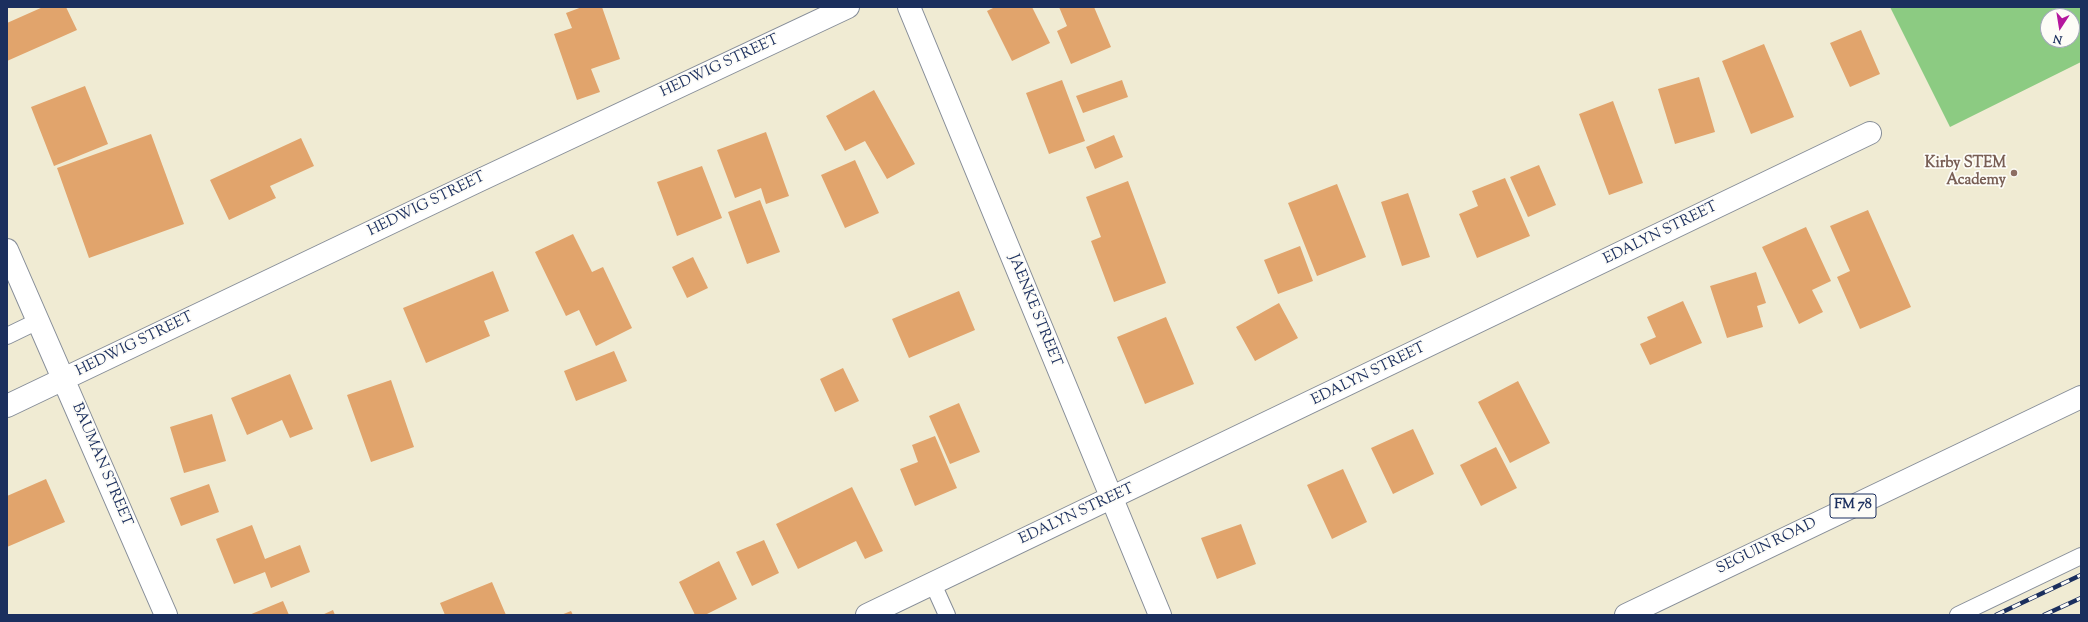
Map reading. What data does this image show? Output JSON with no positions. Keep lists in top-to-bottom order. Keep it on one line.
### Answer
{"streets":{"street":["HEDWIG STREET","EDALYN STREET","JAENKE STREET","BAUMAN STREET","FM 78","SEGUIN ROAD"]},"crossings":[["HEDWIG STREET","BAUMAN STREET"],["EDALYN STREET","JAENKE STREET"]],"places":["Kirby STEM Academy"],"north":"bottom"}
